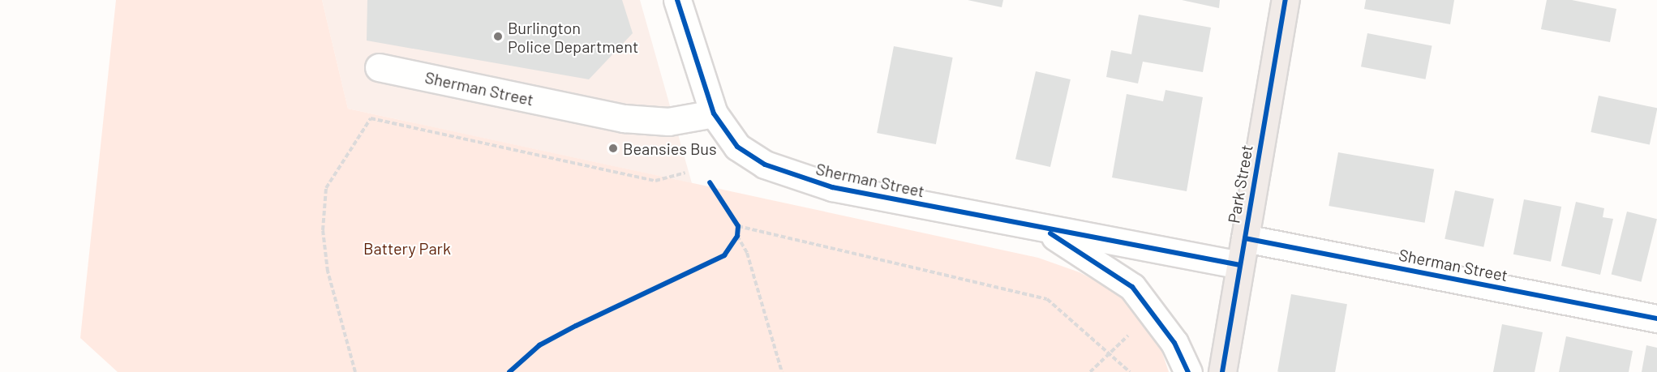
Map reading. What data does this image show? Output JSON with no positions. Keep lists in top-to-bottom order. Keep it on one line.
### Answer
{"streets":{"main road":["Sherman Street","Park Street"]},"crossings":[["Sherman Street","Park Street"]],"parks":["Battery Park"],"places":["Burlington Police Department","Beansies Bus"]}
